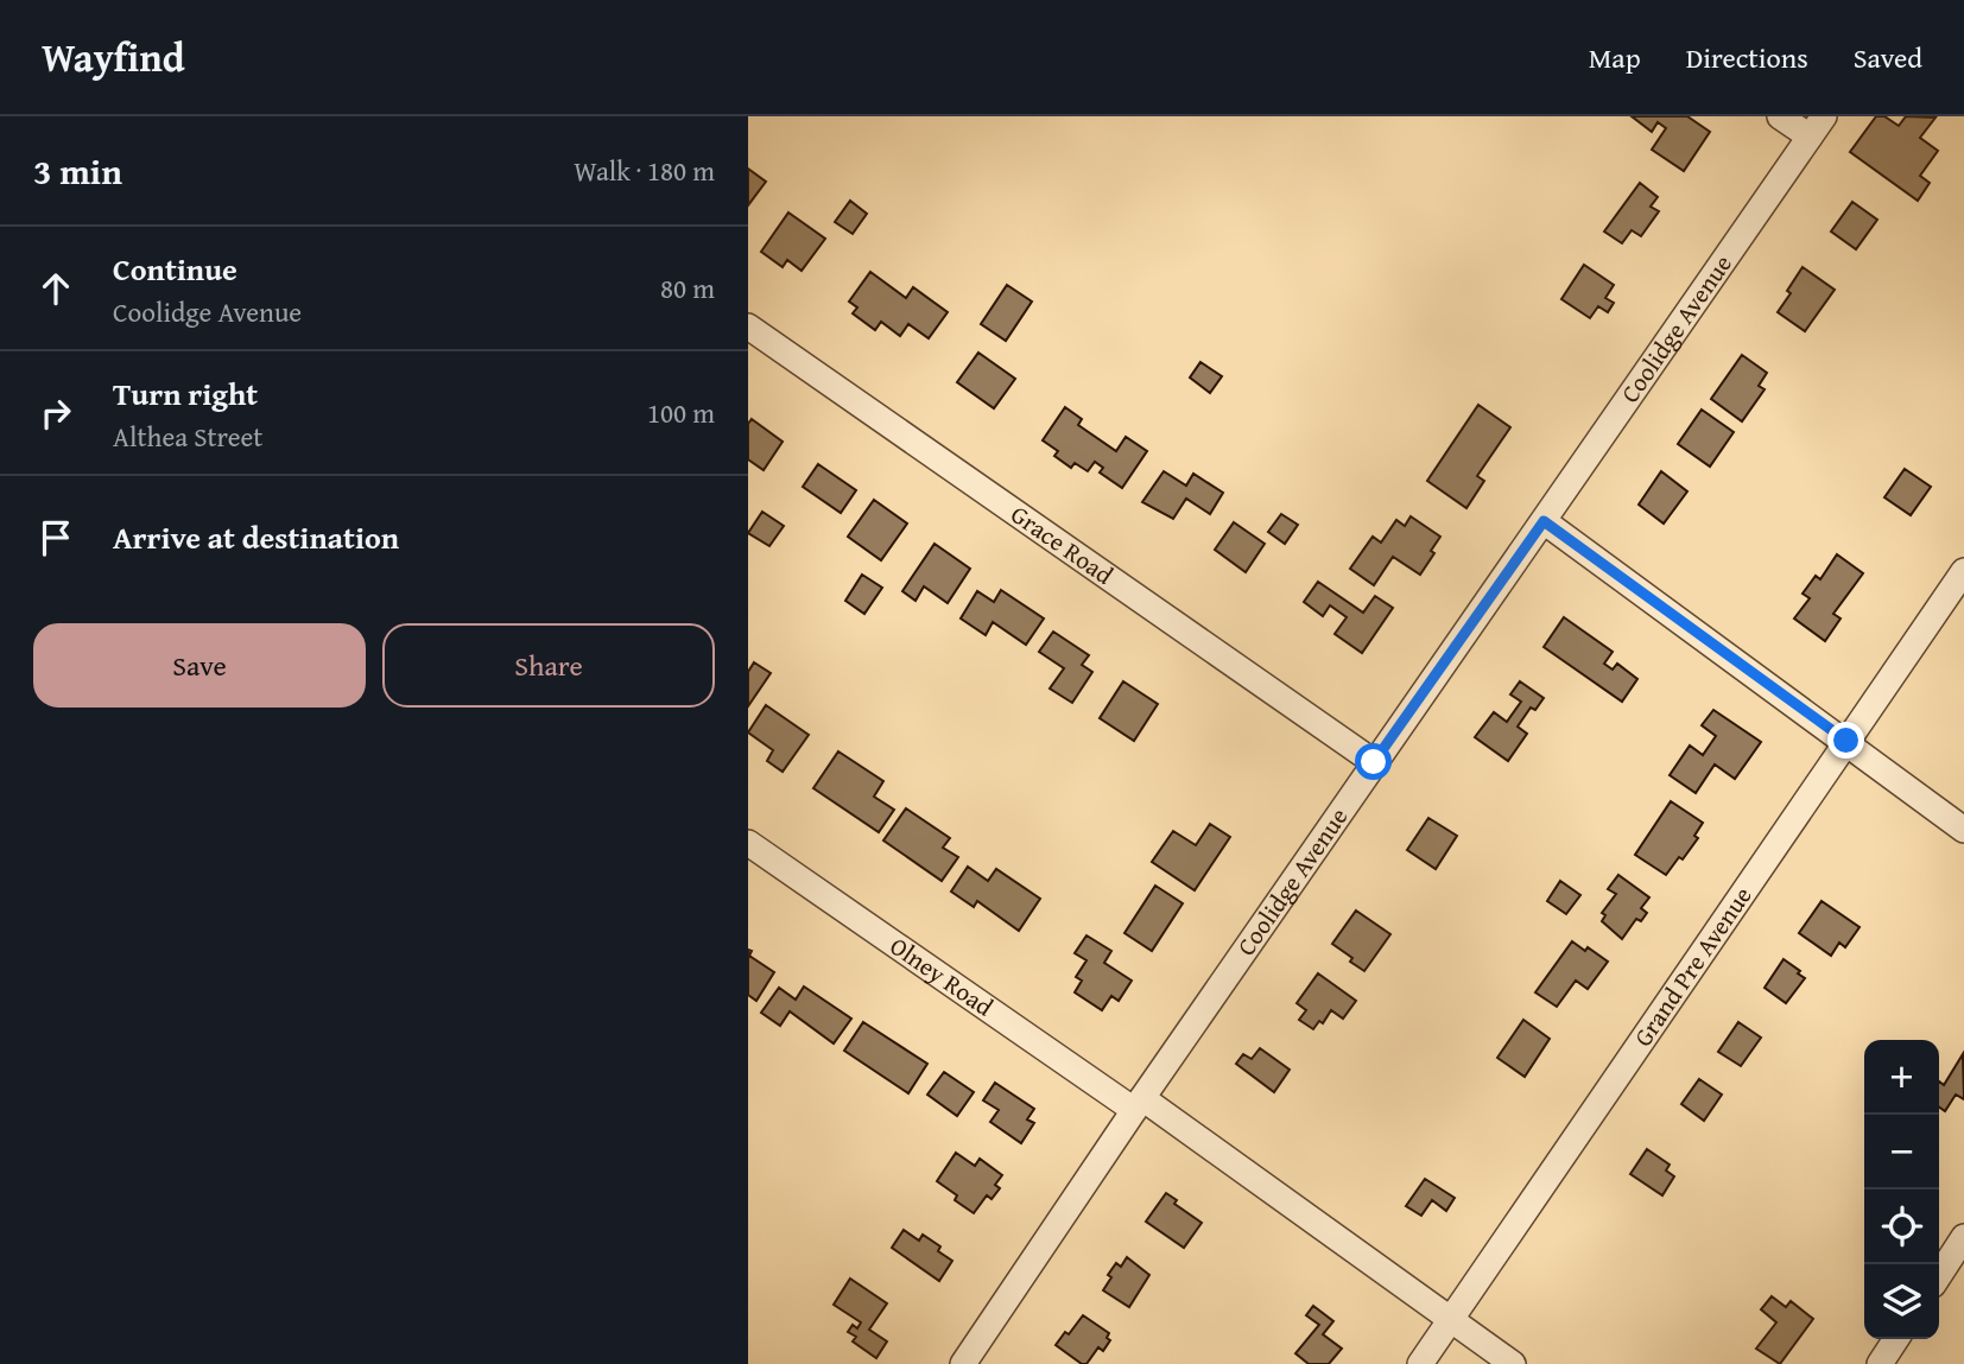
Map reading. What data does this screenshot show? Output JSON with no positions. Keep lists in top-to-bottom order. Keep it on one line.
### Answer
{"streets":{"street":["Coolidge Avenue","Grace Road","Grand Pre Avenue","Olney Road"]},"crossings":[["Coolidge Avenue","Grace Road"],["Coolidge Avenue","Olney Road"],["Grand Pre Avenue","Olney Road"]],"page":{"header":"Wayfind","nav":["Map","Directions","Saved"],"heading":["3 min","Walk · 180 m"],"list":[["Continue","Coolidge Avenue","80 m"],["Turn right","Althea Street","100 m"],"Arrive at destination"],"buttons":["Save","Share"],"map_buttons":["+","−"]}}
